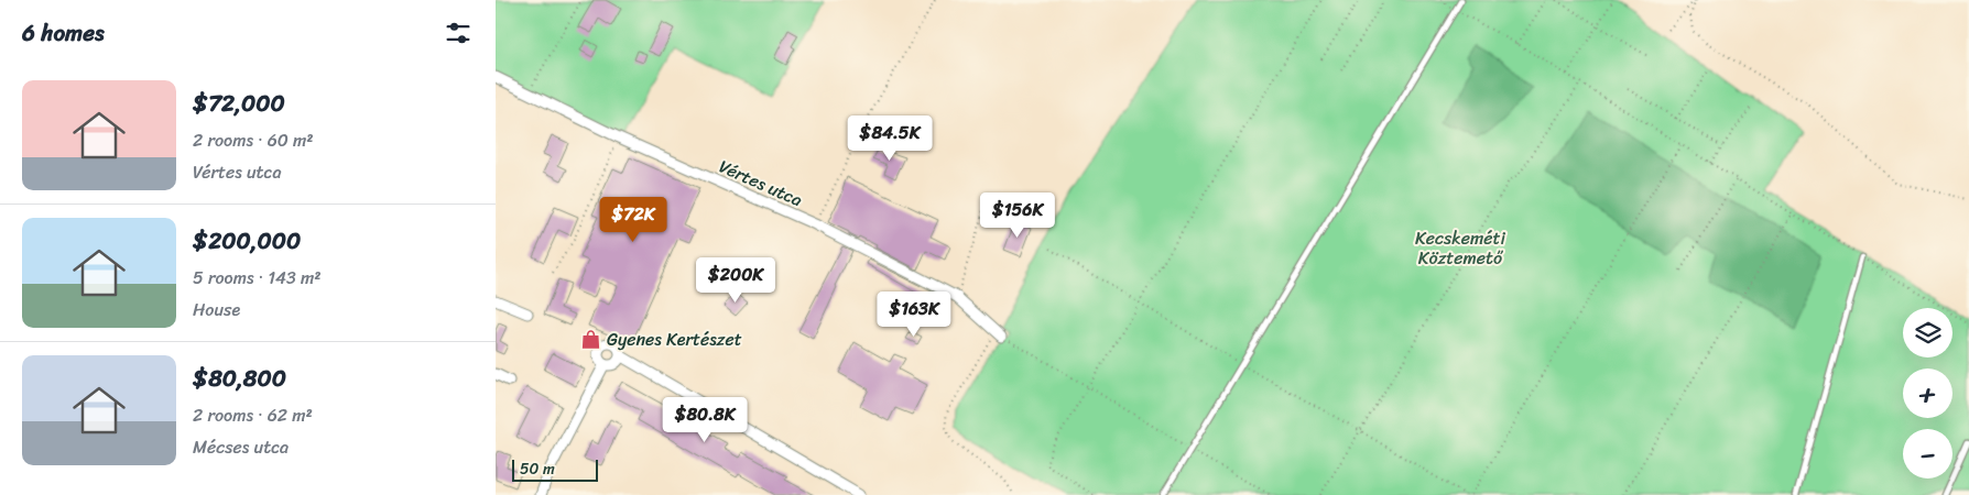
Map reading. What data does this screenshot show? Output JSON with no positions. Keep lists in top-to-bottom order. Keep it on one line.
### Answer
{"streets":{"street":["Vértes utca"]},"parks":["Kecskeméti Köztemető"],"places":{"shop":["Gyenes Kertészet"]},"scale_bar":"50 m","page":{"heading":"6 homes","list":[{"name":"$72,000","note":"2 rooms · 60 m² · Vértes utca"},{"name":"$200,000","note":"5 rooms · 143 m² · House"},{"name":"$80,800","note":"2 rooms · 62 m² · Mécses utca"}],"price":["$84.5K","$156K","$72K","$200K","$163K","$80.8K"],"map_buttons":["+","−"],"scale":"50 m"}}
